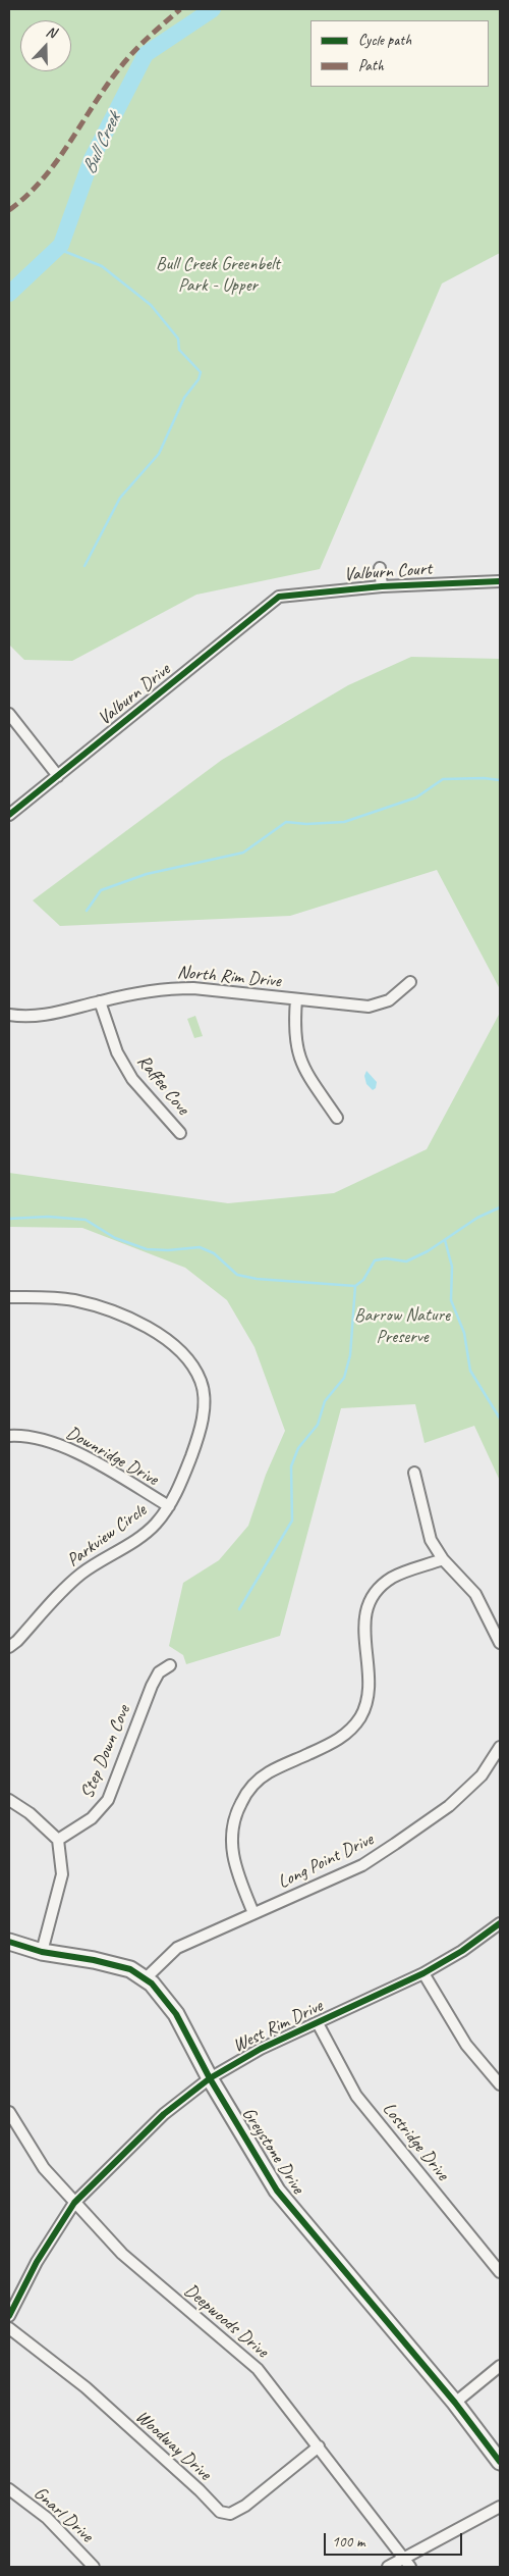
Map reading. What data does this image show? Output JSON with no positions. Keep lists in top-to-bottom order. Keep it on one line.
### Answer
{"streets":{"street":["Valburn Court","Valburn Drive","North Rim Drive","Raffee Cove","Downridge Drive","Parkview Circle","Step Down Cove","Long Point Drive","West Rim Drive","Lostridge Drive","Greystone Drive","Deepwoods Drive","Woodway Drive","Gnarl Drive"]},"crossings":[["Valburn Court","Valburn Drive"],["North Rim Drive","Raffee Cove"],["Downridge Drive","Parkview Circle"],["Long Point Drive","Greystone Drive"],["West Rim Drive","Lostridge Drive"],["West Rim Drive","Greystone Drive"],["West Rim Drive","Deepwoods Drive"],["Deepwoods Drive","Woodway Drive"]],"water":["Bull Creek"],"parks":["Bull Creek Greenbelt Park - Upper","Barrow Nature Preserve"],"legend":["Cycle path","Path"],"scale_bar":"100 m","north":"top"}
